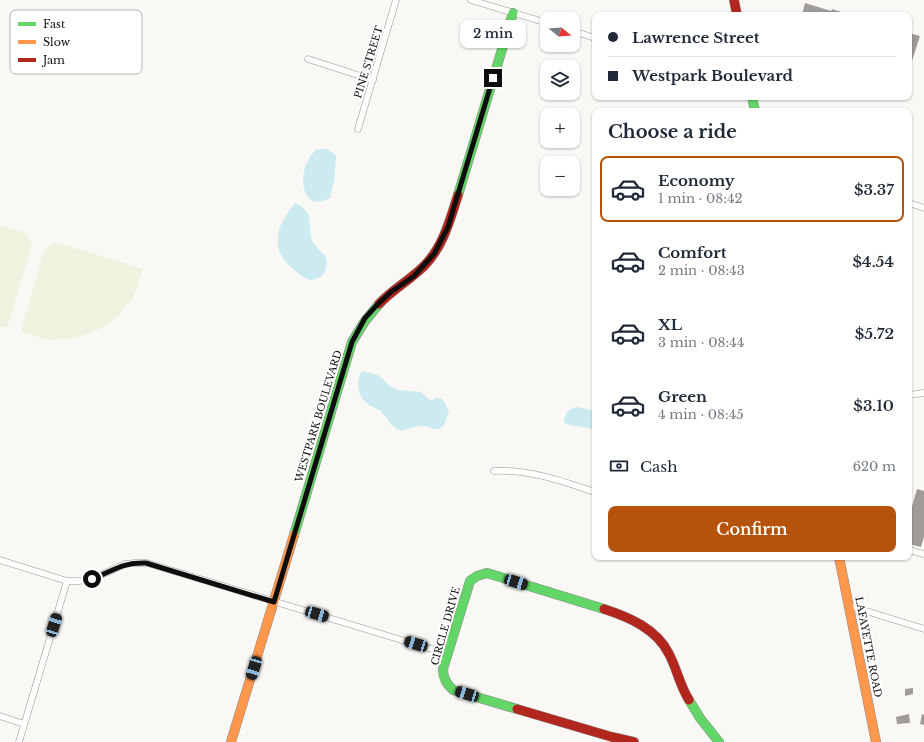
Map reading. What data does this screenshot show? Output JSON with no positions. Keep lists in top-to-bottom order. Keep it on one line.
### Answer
{"streets":{"street":["PINE STREET","WESTPARK BOULEVARD","CIRCLE DRIVE","LAFAYETTE ROAD"]},"legend":["Fast","Slow","Jam"],"north":"right","page":{"map_buttons":["+","−"],"banner":["Lawrence Street","Westpark Boulevard"],"bubble":"2 min","heading":"Choose a ride","list":[{"name":"Economy","note":"1 min · 08:42","value":"$3.37"},{"name":"Comfort","note":"2 min · 08:43","value":"$4.54"},{"name":"XL","note":"3 min · 08:44","value":"$5.72"},{"name":"Green","note":"4 min · 08:45","value":"$3.10"}],"pay":["Cash","620 m"],"buttons":"Confirm"}}
